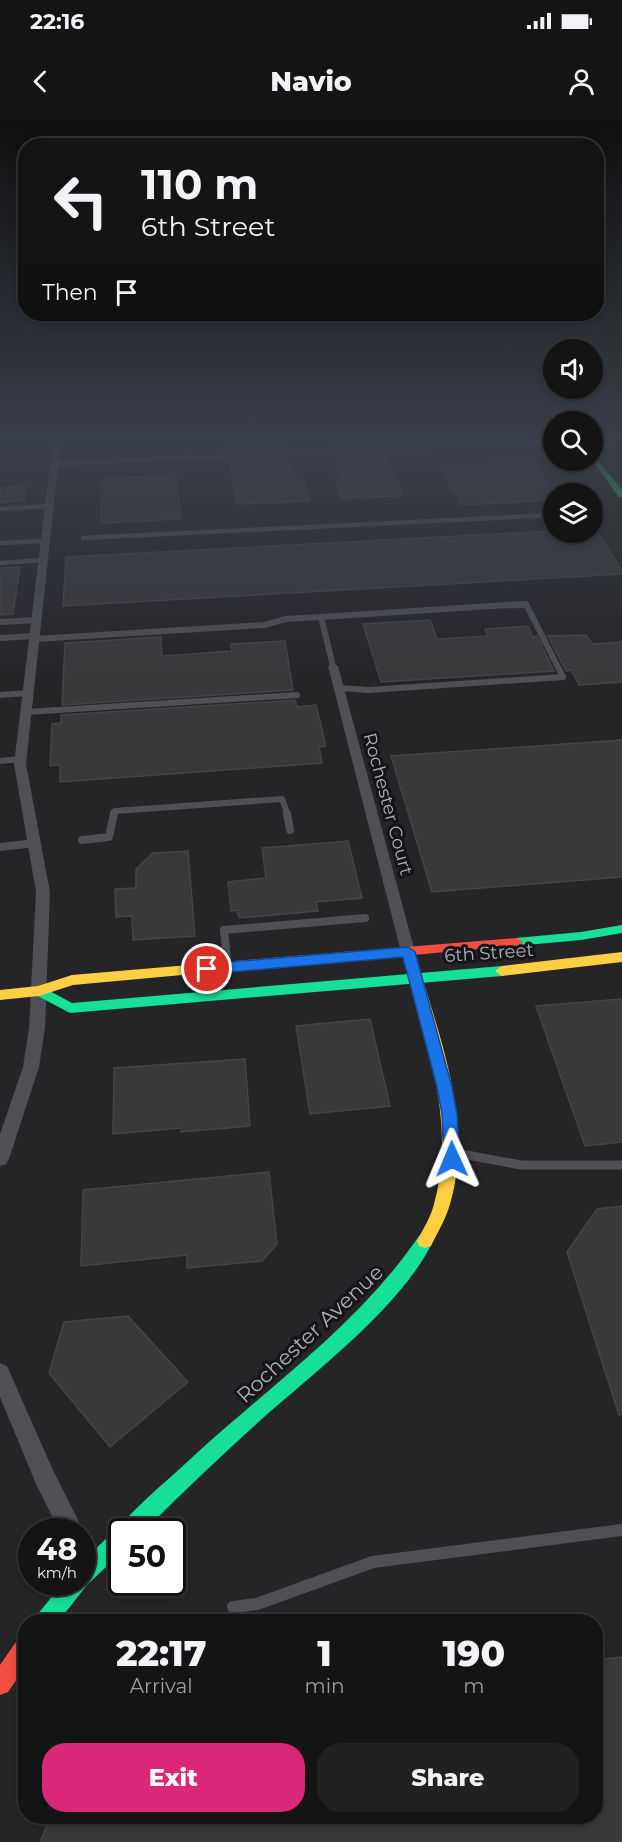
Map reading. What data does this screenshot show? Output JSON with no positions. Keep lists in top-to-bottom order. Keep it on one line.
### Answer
{"streets":{"main road":["6th Street","Rochester Avenue"],"street":["Rochester Court"]},"crossings":[["Rochester Court","6th Street"],["Rochester Court","Rochester Avenue"],["6th Street","Rochester Avenue"]],"page":{"status":"22:16","header":"Navio","turn":["110 m","6th Street"],"then":"Then","speed":"48 km/h","limit":"50","eta":["22:17","Arrival","1","min","190","m"],"buttons":["Exit","Share"]}}
